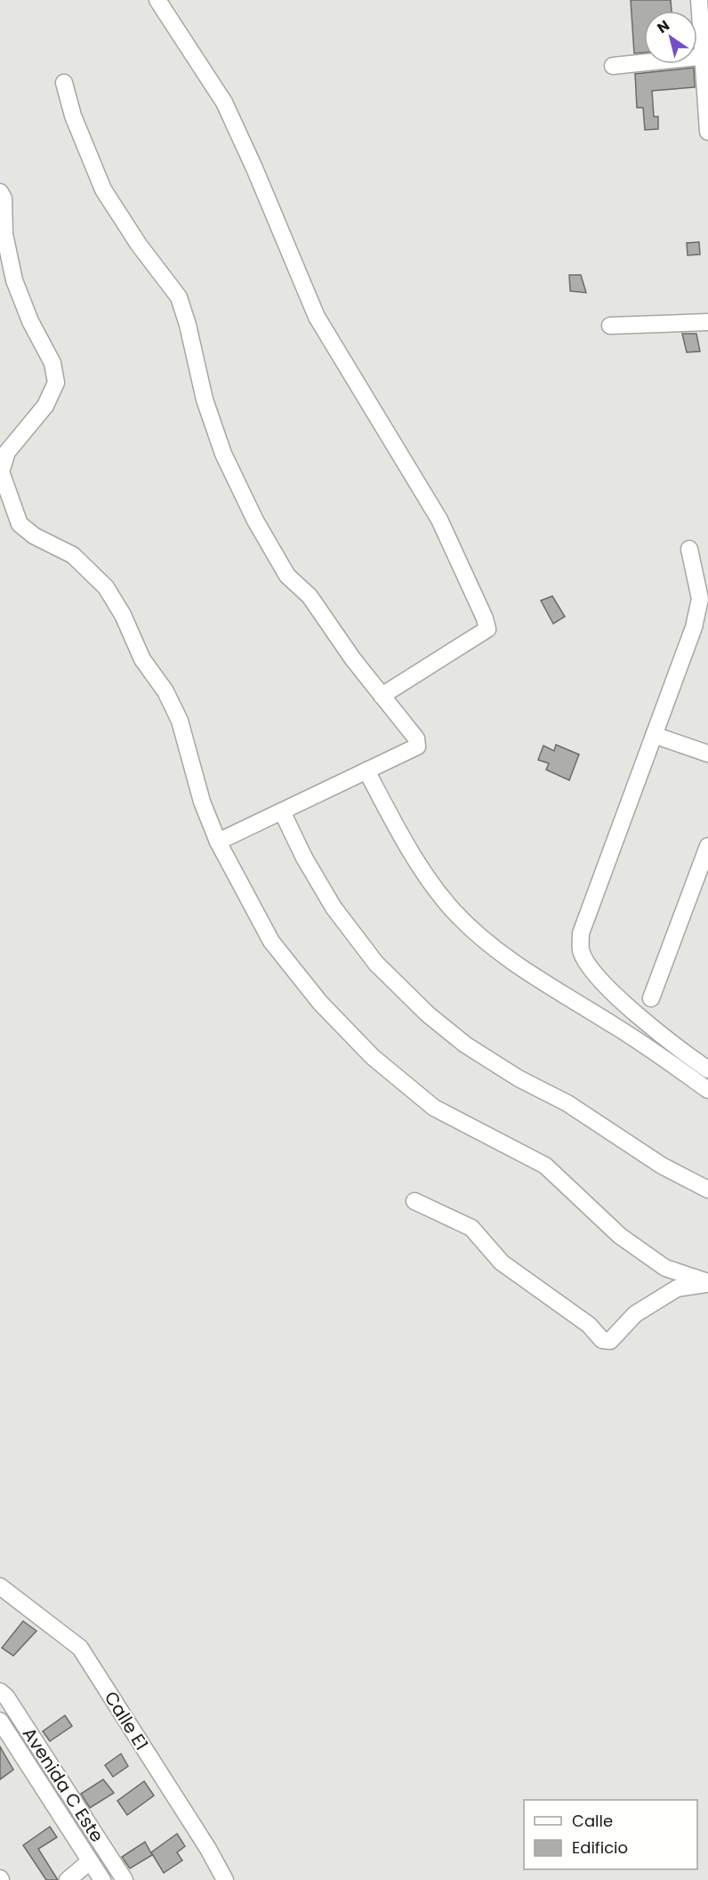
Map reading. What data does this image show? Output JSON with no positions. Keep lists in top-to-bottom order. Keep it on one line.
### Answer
{"streets":{"street":["Calle E1","Avenida C Este"]},"legend":["Calle","Edificio"],"north":"top left"}
